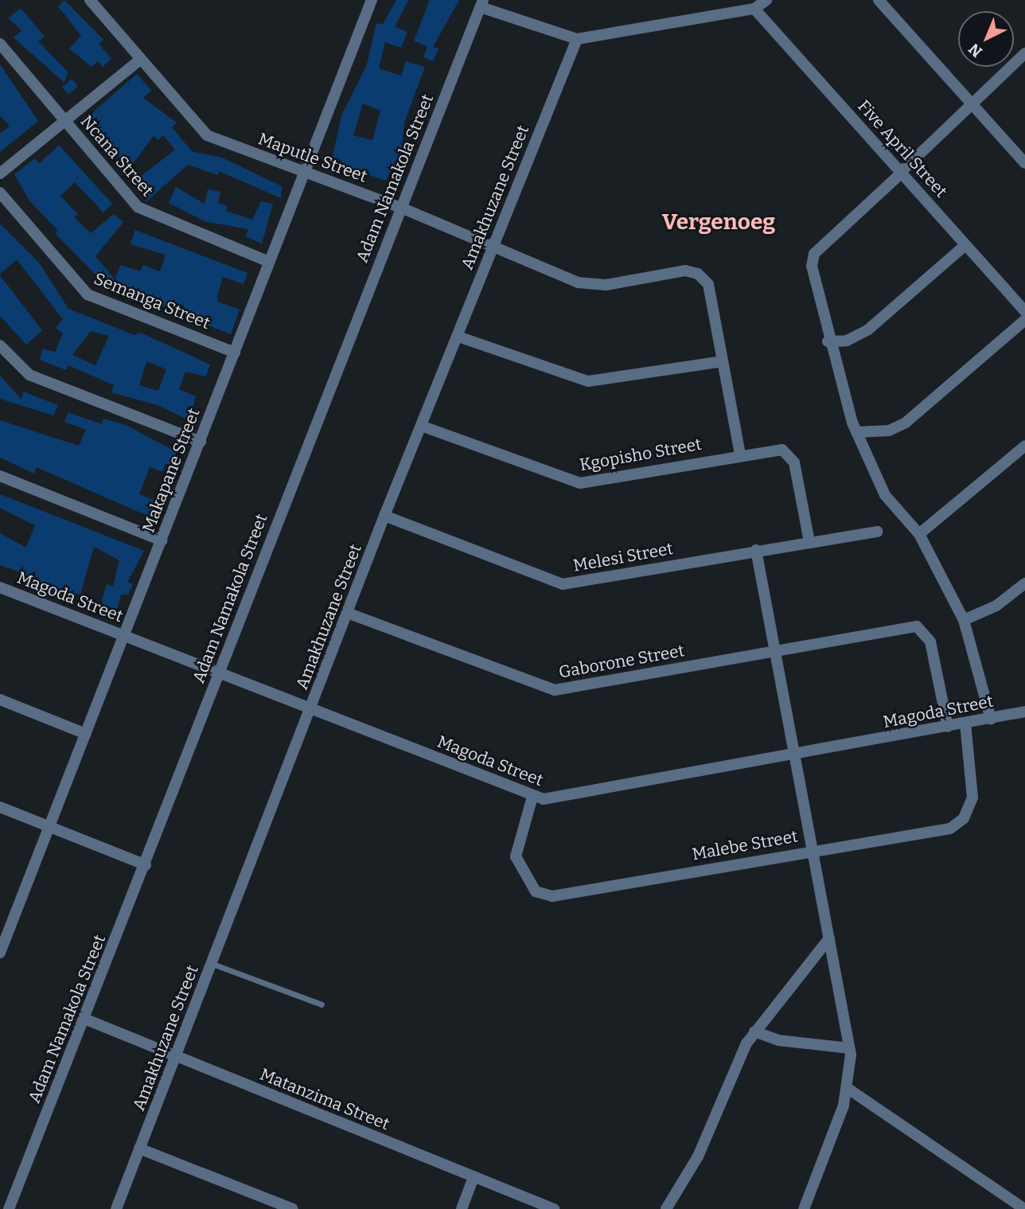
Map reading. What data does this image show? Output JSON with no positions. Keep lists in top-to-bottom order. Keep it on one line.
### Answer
{"streets":{"street":["Five April Street","Ncana Street","Maputle Street","Adam Namakola Street","Amakhuzane Street","Semanga Street","Kgopisho Street","Makapane Street","Melesi Street","Magoda Street","Gaborone Street","Malebe Street","Matanzima Street"]},"crossings":[["Ncana Street","Makapane Street"],["Maputle Street","Adam Namakola Street"],["Maputle Street","Amakhuzane Street"],["Maputle Street","Makapane Street"],["Adam Namakola Street","Magoda Street"],["Adam Namakola Street","Matanzima Street"],["Amakhuzane Street","Kgopisho Street"],["Amakhuzane Street","Melesi Street"],["Amakhuzane Street","Magoda Street"],["Amakhuzane Street","Gaborone Street"],["Amakhuzane Street","Matanzima Street"],["Semanga Street","Makapane Street"],["Kgopisho Street","Melesi Street"],["Makapane Street","Magoda Street"],["Magoda Street","Gaborone Street"],["Magoda Street","Malebe Street"]],"districts":["Vergenoeg"],"north":"bottom left"}
